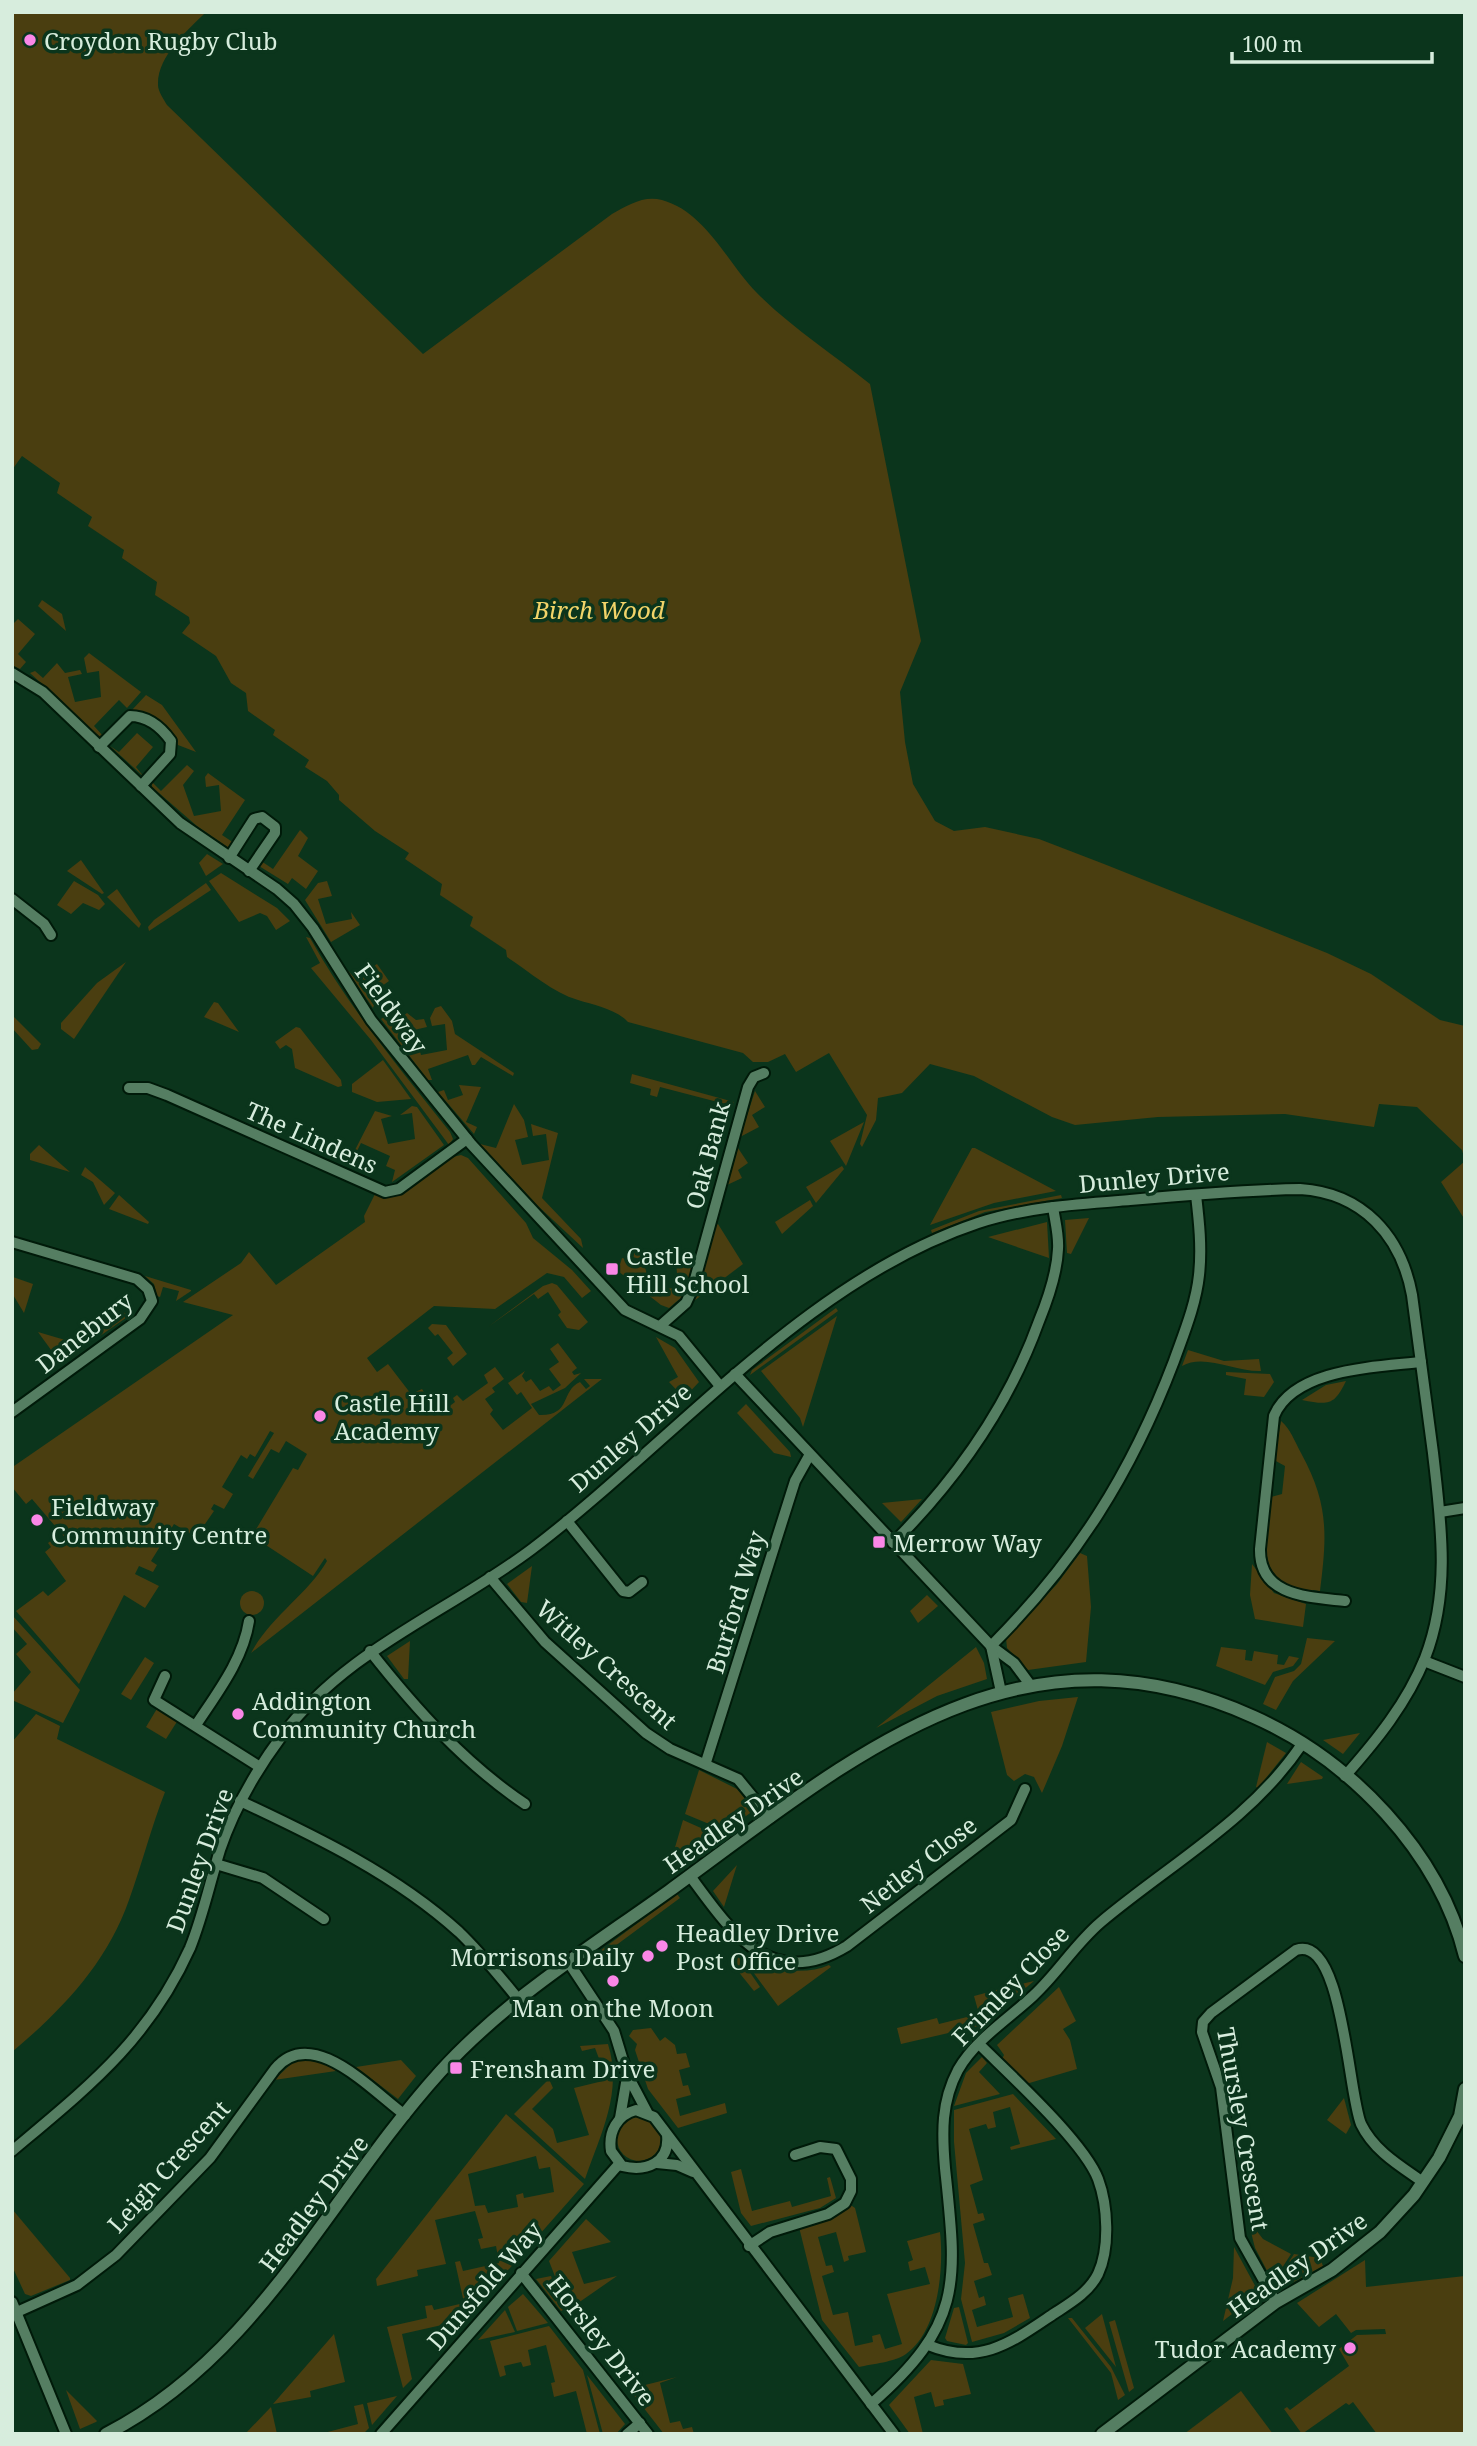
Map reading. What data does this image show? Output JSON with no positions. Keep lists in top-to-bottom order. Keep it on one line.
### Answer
{"streets":{"street":["Fieldway","The Lindens","Oak Bank","Dunley Drive","Danebury","Burford Way","Witley Crescent","Headley Drive","Netley Close","Frimley Close","Thursley Crescent","Leigh Crescent","Dunsfold Way","Horsley Drive"]},"crossings":[["Fieldway","The Lindens"],["Fieldway","Oak Bank"],["Fieldway","Dunley Drive"],["Dunley Drive","Witley Crescent"],["Dunley Drive","Headley Drive"],["Burford Way","Witley Crescent"],["Witley Crescent","Headley Drive"],["Headley Drive","Netley Close"],["Headley Drive","Frimley Close"],["Headley Drive","Thursley Crescent"],["Headley Drive","Leigh Crescent"],["Dunsfold Way","Horsley Drive"]],"parks":["Birch Wood"],"places":{"other":["Croydon Rugby Club","Castle Hill Academy","Fieldway Community Centre","Addington Community Church","Headley Drive Post Office","Morrisons Daily","Man on the Moon","Tudor Academy"],"transit":["Castle Hill School","Merrow Way","Frensham Drive"]},"scale_bar":"100 m"}
